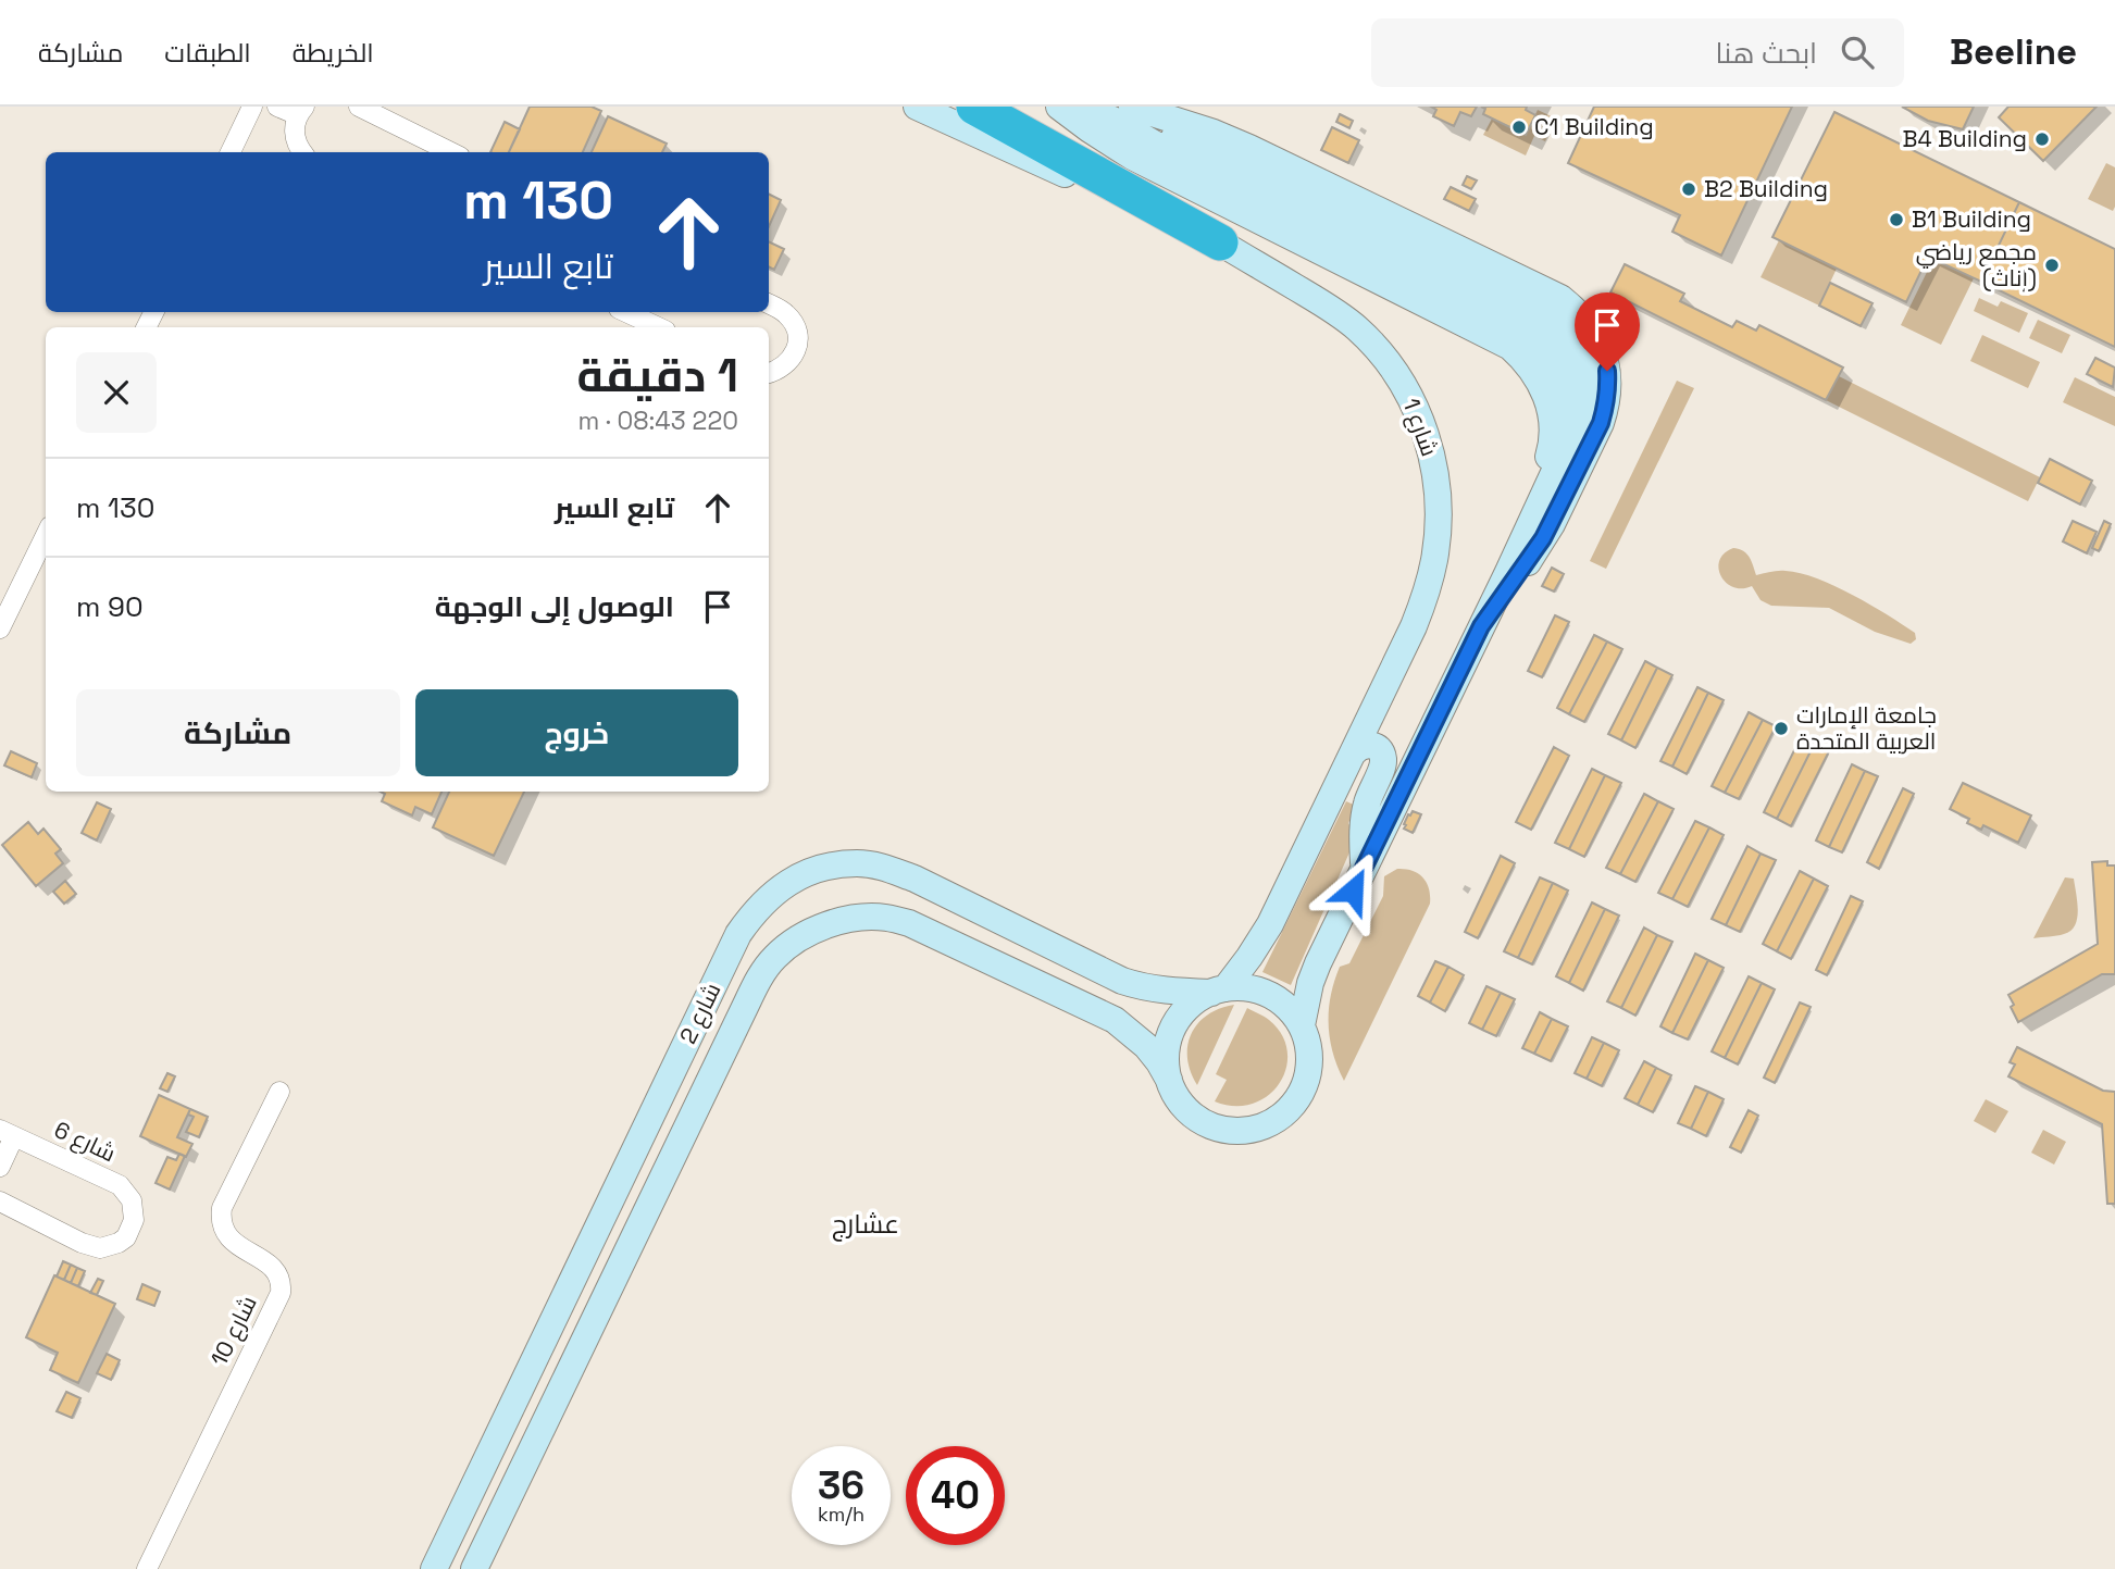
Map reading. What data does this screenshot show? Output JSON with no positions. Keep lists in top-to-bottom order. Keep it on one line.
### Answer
{"streets":{"street":["شارع 1","شارع 2","شارع 6","شارع 10"]},"crossings":[["شارع 1","شارع 2"]],"districts":["عشارج"],"places":["C1 Building","B4 Building","B2 Building","B1 Building","مجمع رياضي (إناث)","جامعة الإمارات العربية المتحدة"],"page":{"header":"Beeline","search":"ابحث هنا","nav":["الخريطة","الطبقات","مشاركة"],"turn":["130 m","تابع السير"],"heading":["1 دقيقة","220 m · 08:43"],"list":[{"name":"تابع السير","value":"130 m"},{"name":"الوصول إلى الوجهة","value":"90 m"}],"buttons":["خروج","مشاركة"],"speed":"36 km/h","limit":"40"}}
